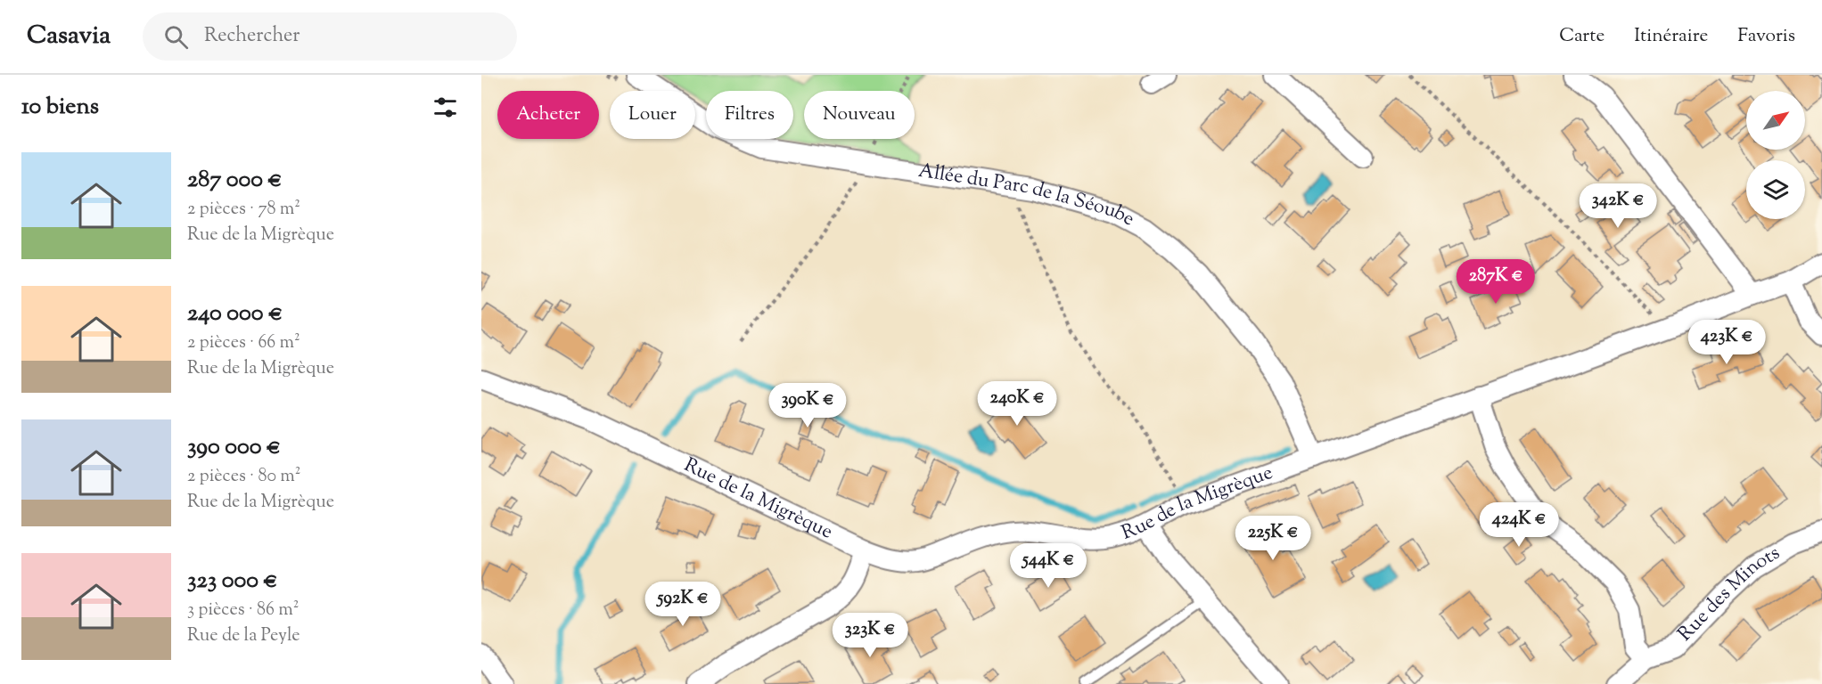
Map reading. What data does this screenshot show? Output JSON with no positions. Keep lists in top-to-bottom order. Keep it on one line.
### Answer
{"streets":{"street":["Allée du Parc de la Séoube","Rue de la Migrèque","Rue des Minots"]},"crossings":[["Allée du Parc de la Séoube","Rue de la Migrèque"]],"north":"top right","page":{"header":"Casavia","search":"Rechercher","nav":["Carte","Itinéraire","Favoris"],"heading":"10 biens","chip":["Acheter","Louer","Filtres","Nouveau"],"list":[{"name":"287 000 €","note":"2 pièces · 78 m² · Rue de la Migrèque"},{"name":"240 000 €","note":"2 pièces · 66 m² · Rue de la Migrèque"},{"name":"390 000 €","note":"2 pièces · 80 m² · Rue de la Migrèque"},{"name":"323 000 €","note":"3 pièces · 86 m² · Rue de la Peyle"}],"price":["342K €","287K €","423K €","240K €","390K €","424K €","225K €","544K €","592K €","323K €"]}}
